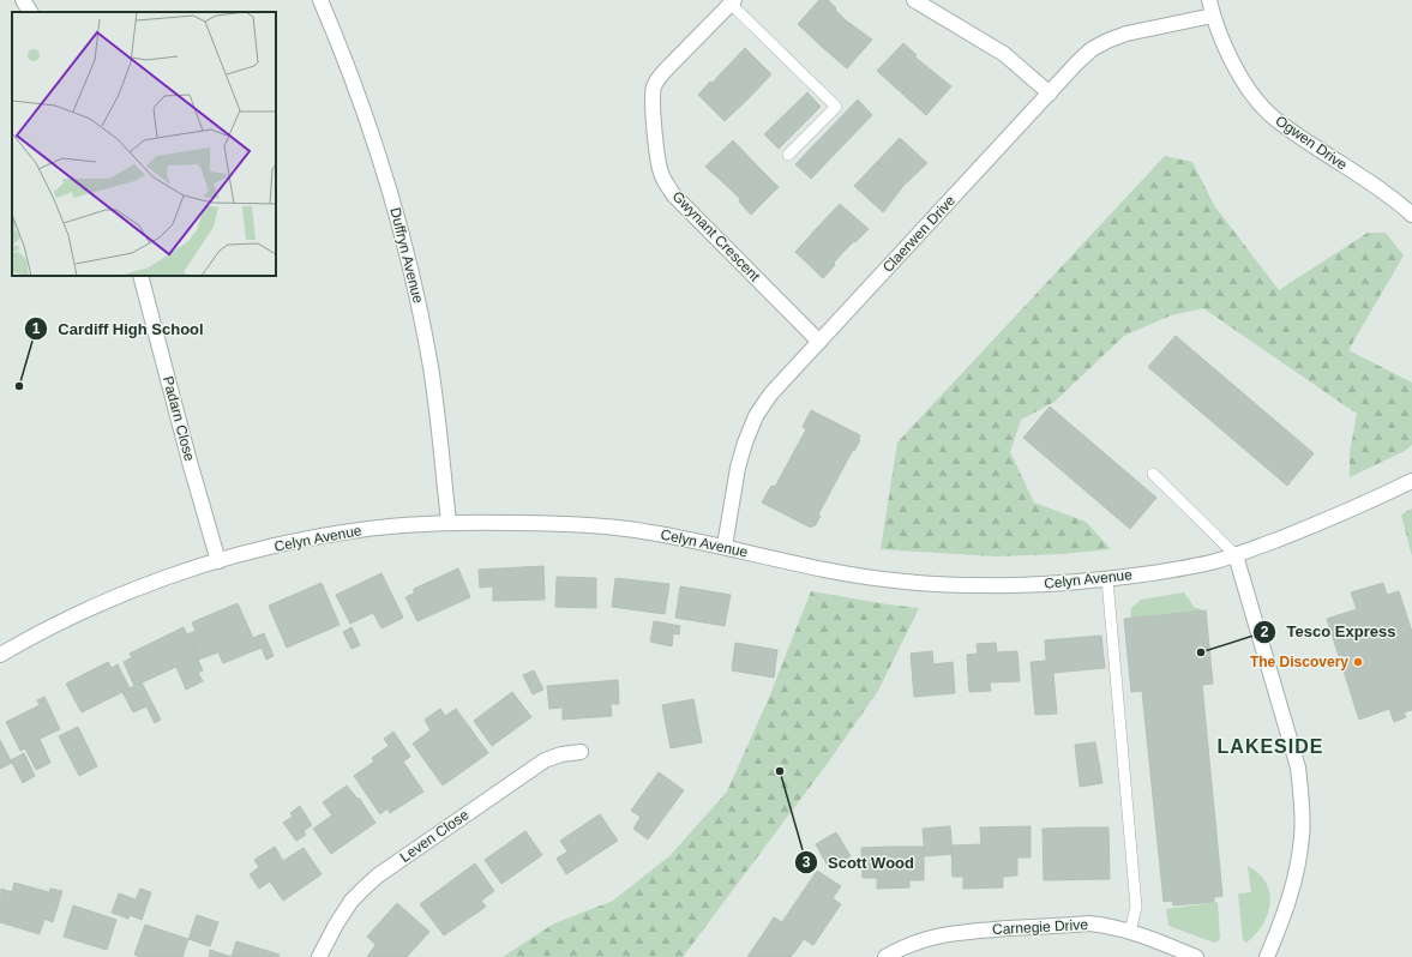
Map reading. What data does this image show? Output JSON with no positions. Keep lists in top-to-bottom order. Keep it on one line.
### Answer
{"streets":{"street":["Ogwen Drive","Claerwen Drive","Gwynant Crescent","Duffryn Avenue","Padarn Close","Celyn Avenue","Leven Close","Carnegie Drive"]},"crossings":[["Ogwen Drive","Claerwen Drive"],["Claerwen Drive","Gwynant Crescent"],["Claerwen Drive","Celyn Avenue"],["Duffryn Avenue","Celyn Avenue"],["Padarn Close","Celyn Avenue"]],"districts":["LAKESIDE"],"places":["Cardiff High School","Tesco Express","The Discovery","Scott Wood"]}
